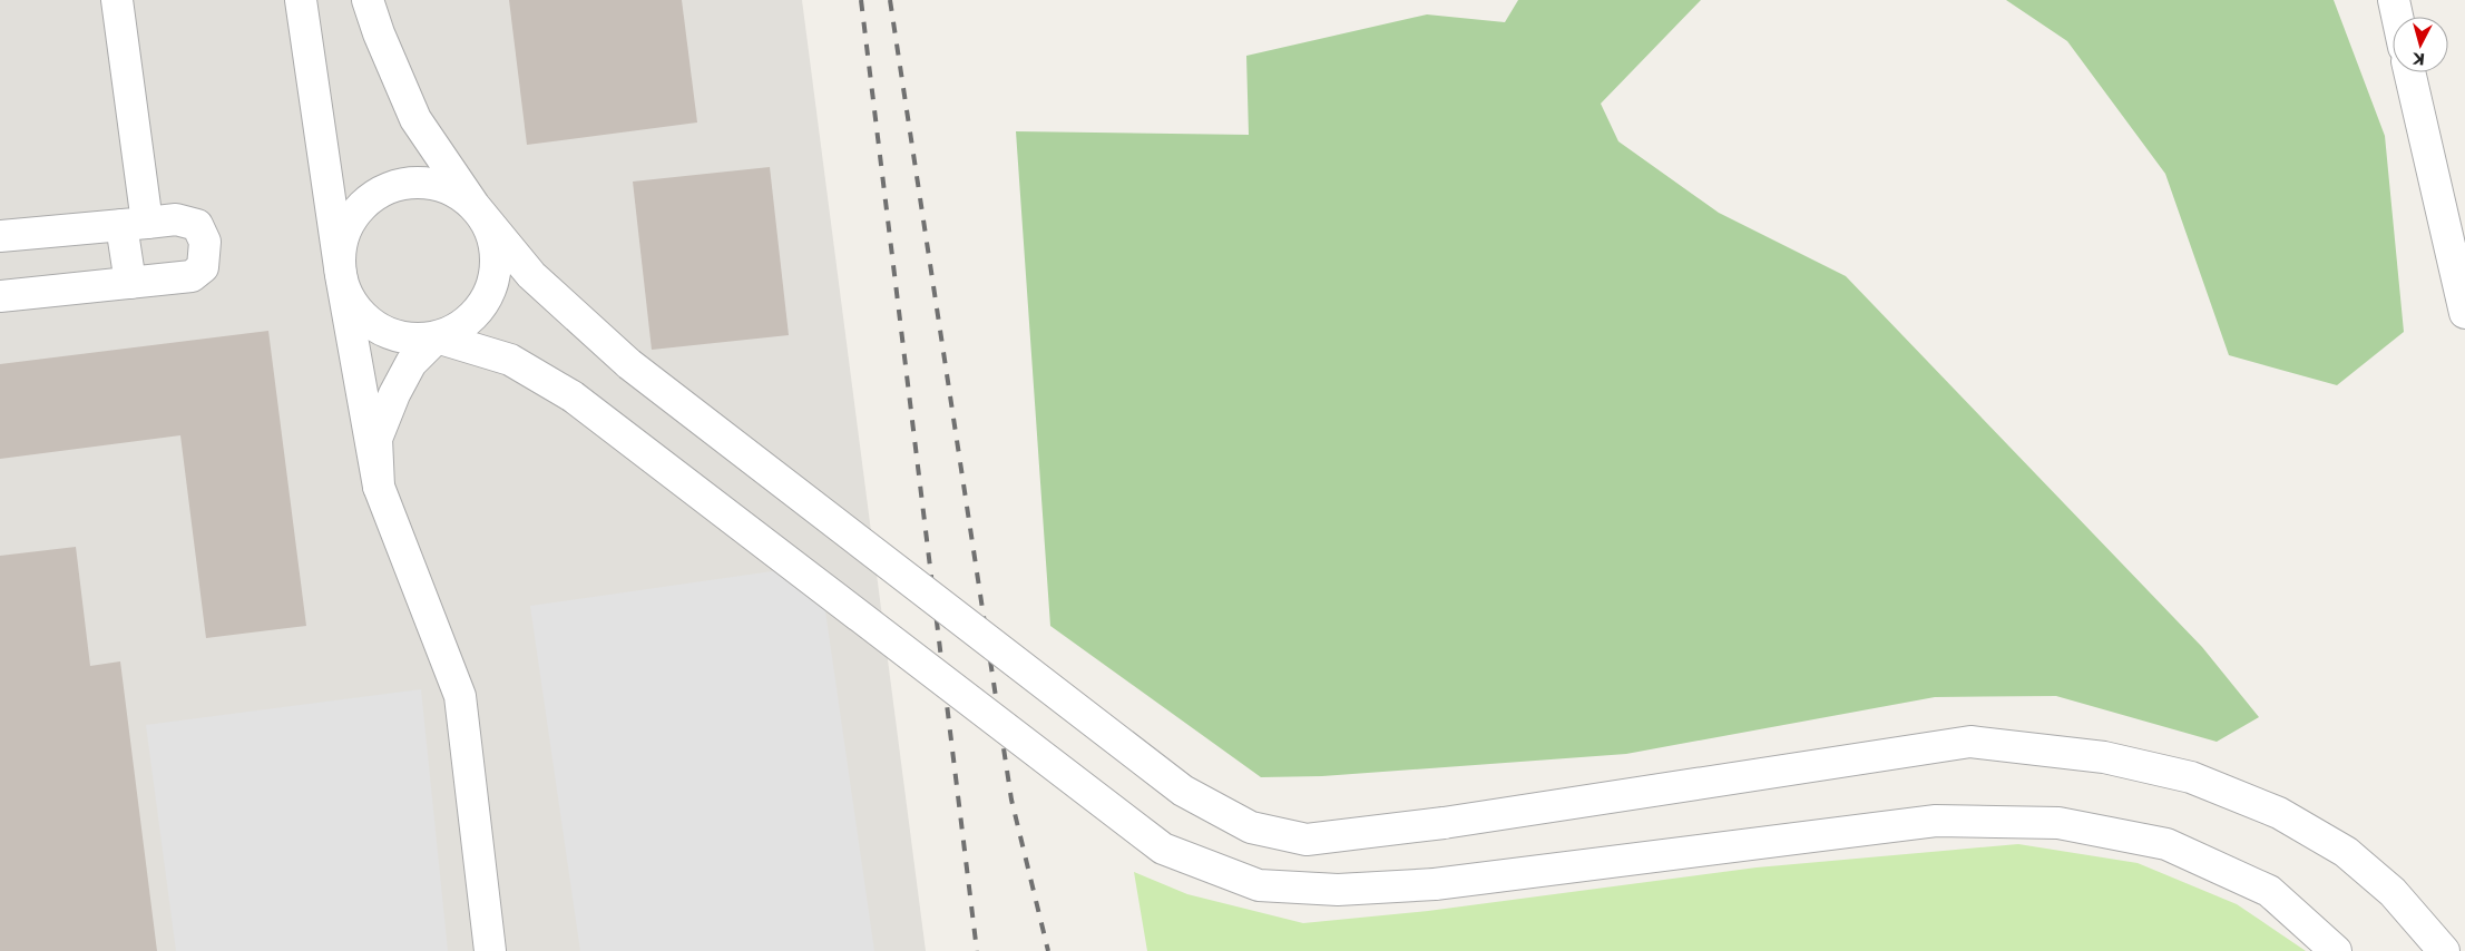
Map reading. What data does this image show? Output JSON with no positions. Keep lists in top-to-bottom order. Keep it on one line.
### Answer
{"north":"bottom"}
